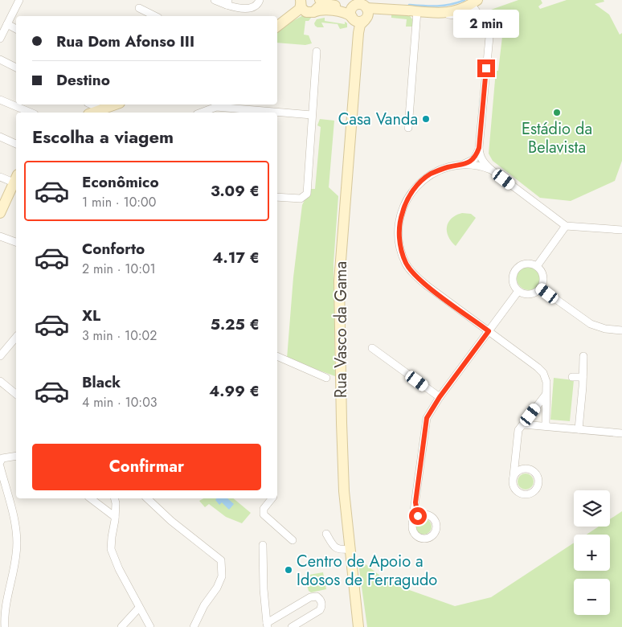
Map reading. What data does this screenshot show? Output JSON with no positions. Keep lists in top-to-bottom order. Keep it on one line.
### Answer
{"streets":{"street":["Rua Vasco da Gama"]},"places":["Estádio da Belavista","Casa Vanda","Centro de Apoio a Idosos de Ferragudo"],"page":{"bubble":"2 min","banner":["Rua Dom Afonso III","Destino"],"heading":"Escolha a viagem","list":[{"name":"Econômico","note":"1 min · 10:00","value":"3.09 €"},{"name":"Conforto","note":"2 min · 10:01","value":"4.17 €"},{"name":"XL","note":"3 min · 10:02","value":"5.25 €"},{"name":"Black","note":"4 min · 10:03","value":"4.99 €"}],"buttons":"Confirmar","map_buttons":["+","−"]}}
